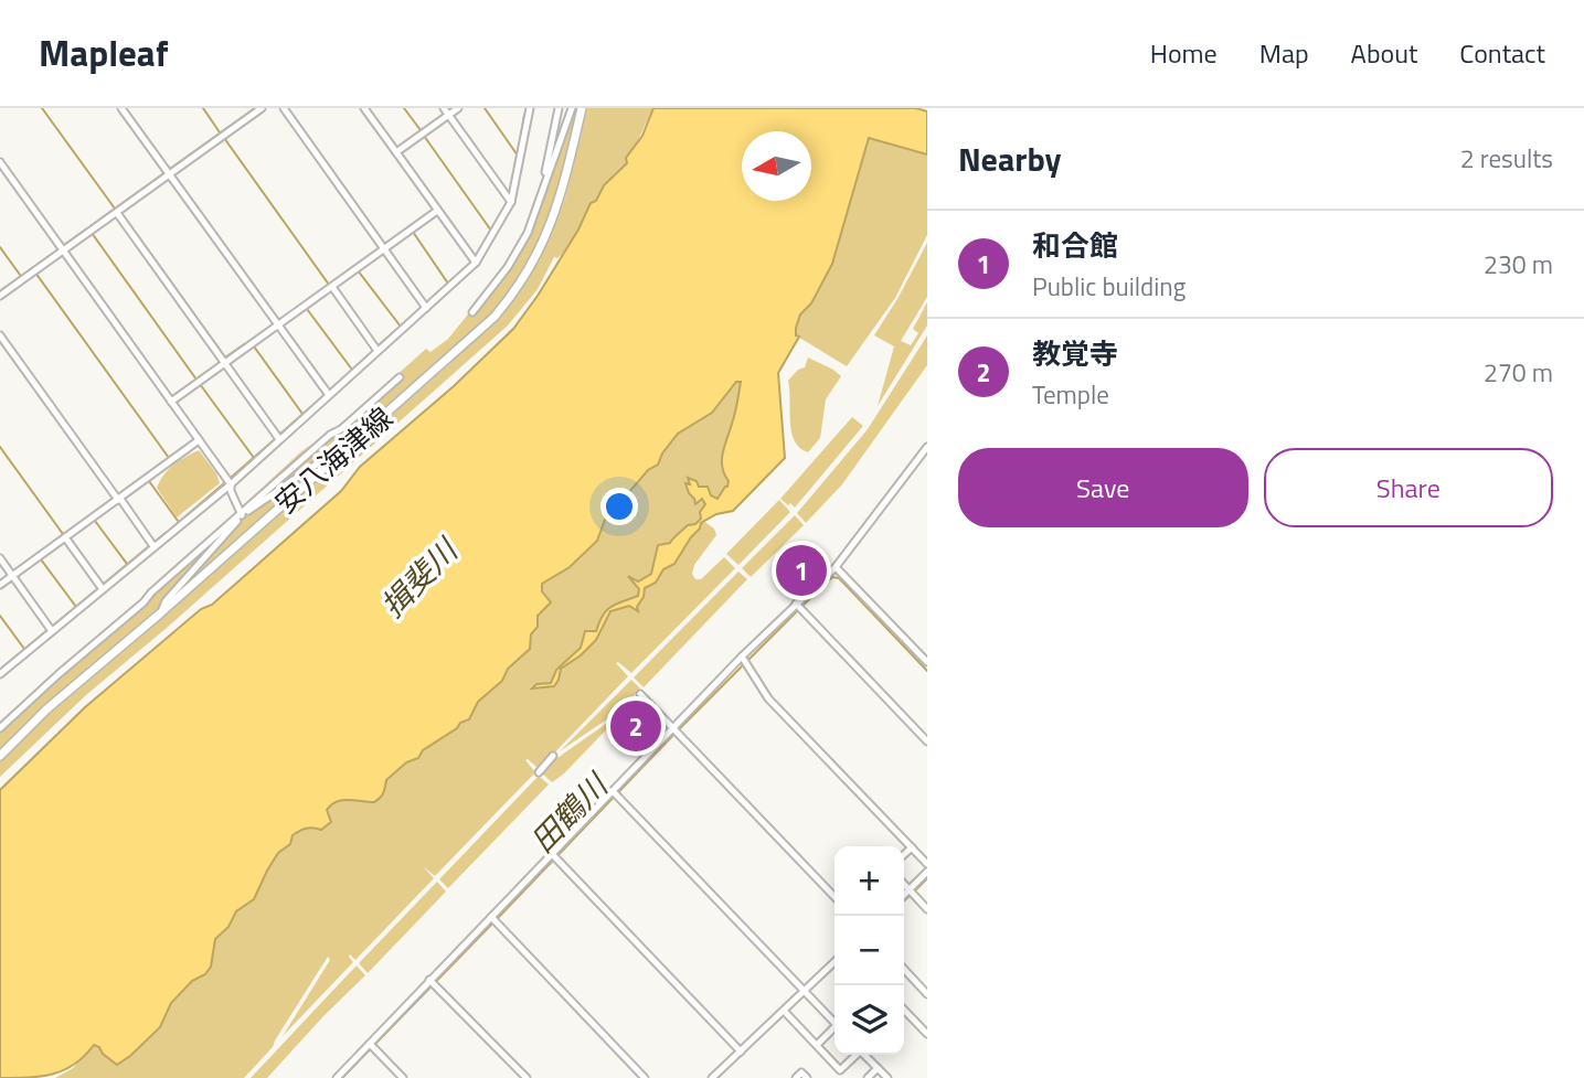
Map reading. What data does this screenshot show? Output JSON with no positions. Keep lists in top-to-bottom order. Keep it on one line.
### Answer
{"streets":{"main road":["安八海津線"]},"water":["揖斐川","田鶴川"],"north":"left","page":{"header":"Mapleaf","nav":["Home","Map","About","Contact"],"heading":["Nearby","2 results"],"list":[{"mark":"1","name":"和合館","note":"Public building","value":"230 m"},{"mark":"2","name":"教覚寺","note":"Temple","value":"270 m"}],"buttons":["Save","Share"],"pins":["1","2"],"map_buttons":["+","−"]}}
